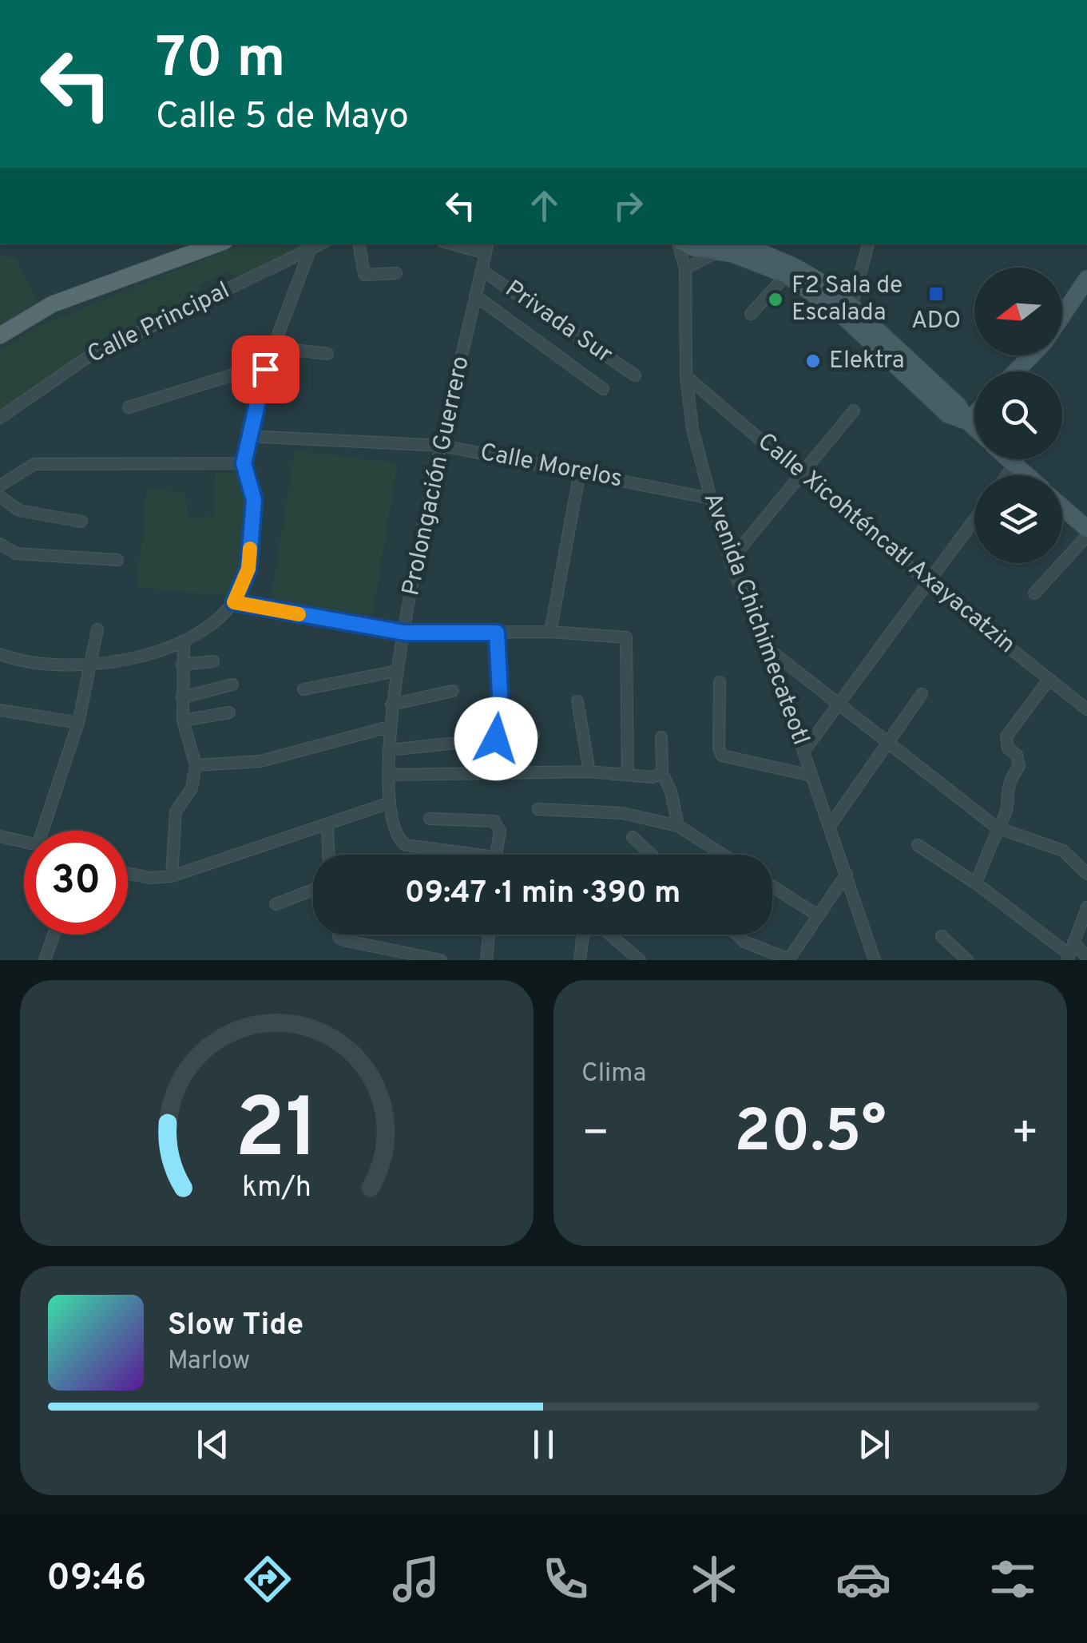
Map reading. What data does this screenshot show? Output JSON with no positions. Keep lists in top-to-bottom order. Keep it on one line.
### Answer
{"streets":{"street":["Privada Sur","Calle Principal","Calle Morelos","Prolongación Guerrero","Calle Xicohténcatl Axayacatzin","Avenida Chichimecateotl"]},"crossings":[["Privada Sur","Prolongación Guerrero"],["Calle Morelos","Prolongación Guerrero"],["Calle Morelos","Avenida Chichimecateotl"],["Calle Xicohténcatl Axayacatzin","Avenida Chichimecateotl"]],"places":{"transit":["ADO"],"other":["F2 Sala de Escalada","Elektra"]},"north":"left","page":{"turn":["70 m","Calle 5 de Mayo"],"limit":"30","trip":"09:47 · 1 min · 390 m","tile":"Clima","heat":["−","20.5°","+"],"song":["Slow Tide","Marlow"],"tabs":"09:46","gauge":["21","km/h"]}}
